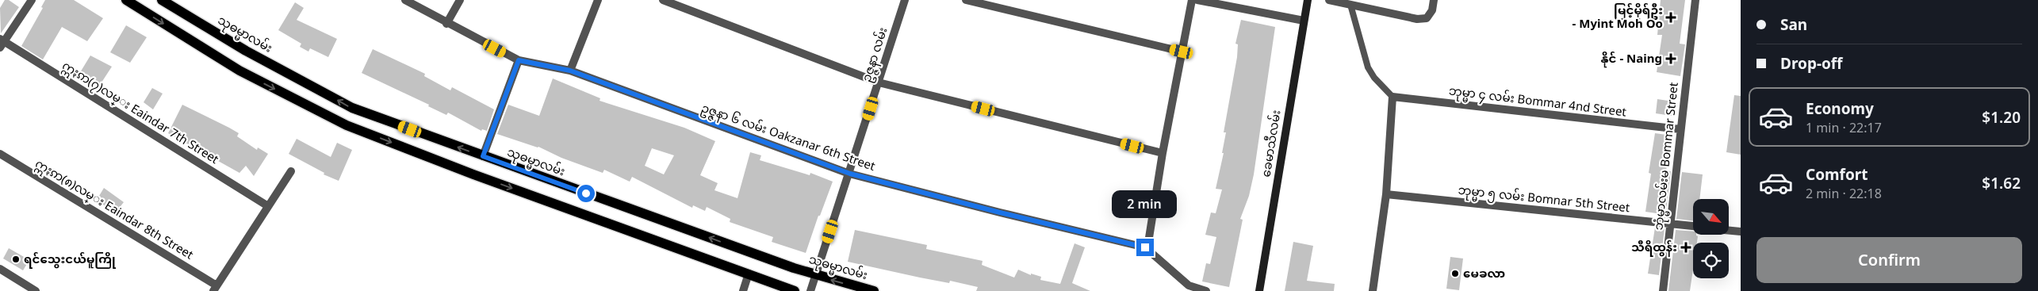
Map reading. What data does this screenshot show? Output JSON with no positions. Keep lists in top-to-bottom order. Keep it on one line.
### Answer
{"streets":{"main road":["သုဓမ္မာလမ်း","ခေမာသီလမ်း"],"street":["ဥဇ္ဇနာ လမ်း","ဘုမ္မာ ၄ လမ်း Bommar 4nd Street","ဣႏၵာ(၇)လမ္း Eaindar 7th Street","ဥဇ္ဇနာ ၆ လမ်း Oakzanar 6th Street","ဘုံမ္မာလမ်းမ Bommar Street","ဘုမ္မာ ၅ လမ်း Bomnar 5th Street","ဣႏၵာ(၈)လမ္း Eaindar 8th Street"]},"crossings":[["သုဓမ္မာလမ်း","ဥဇ္ဇနာ လမ်း"],["ဥဇ္ဇနာ လမ်း","ဥဇ္ဇနာ ၆ လမ်း Oakzanar 6th Street"],["ဘုမ္မာ ၄ လမ်း Bommar 4nd Street","ဘုံမ္မာလမ်းမ Bommar Street"],["ဘုံမ္မာလမ်းမ Bommar Street","ဘုမ္မာ ၅ လမ်း Bomnar 5th Street"]],"places":{"health":["မြင့်မိုရ်ဦး - Myint Moh Oo","နိုင် - Naing","သီရိထွန်း"],"other":["ရင်သွေးငယ်မူကြို","မေခလာ"]},"north":"bottom right","page":{"banner":["San","Drop-off"],"list":[{"name":"Economy","note":"1 min · 22:17","value":"$1.20"},{"name":"Comfort","note":"2 min · 22:18","value":"$1.62"}],"bubble":"2 min","buttons":"Confirm"}}
